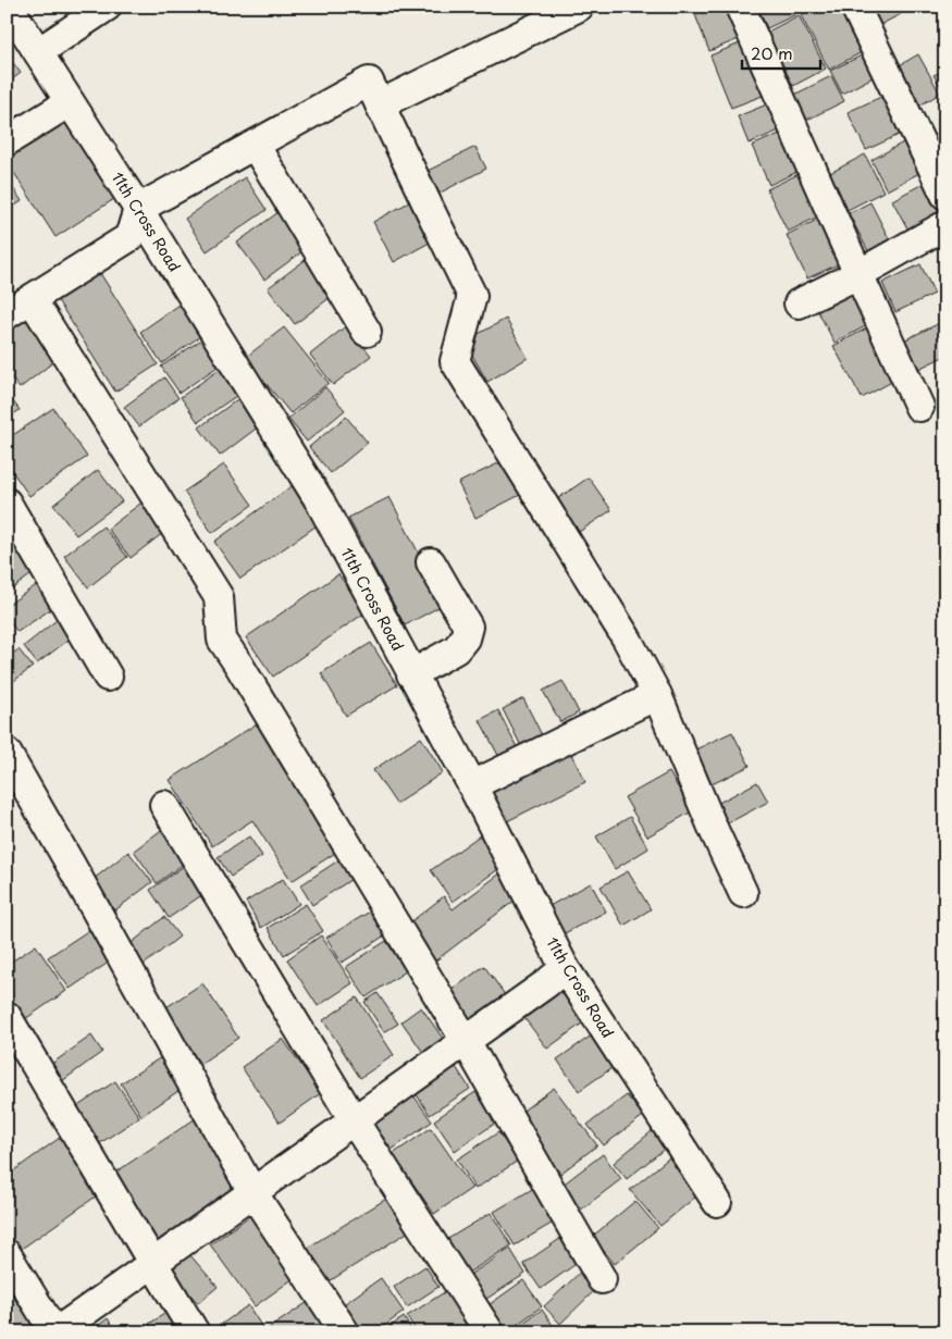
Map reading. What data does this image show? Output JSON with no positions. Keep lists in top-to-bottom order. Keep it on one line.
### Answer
{"streets":{"street":["11th Cross Road"]},"scale_bar":"20 m"}
